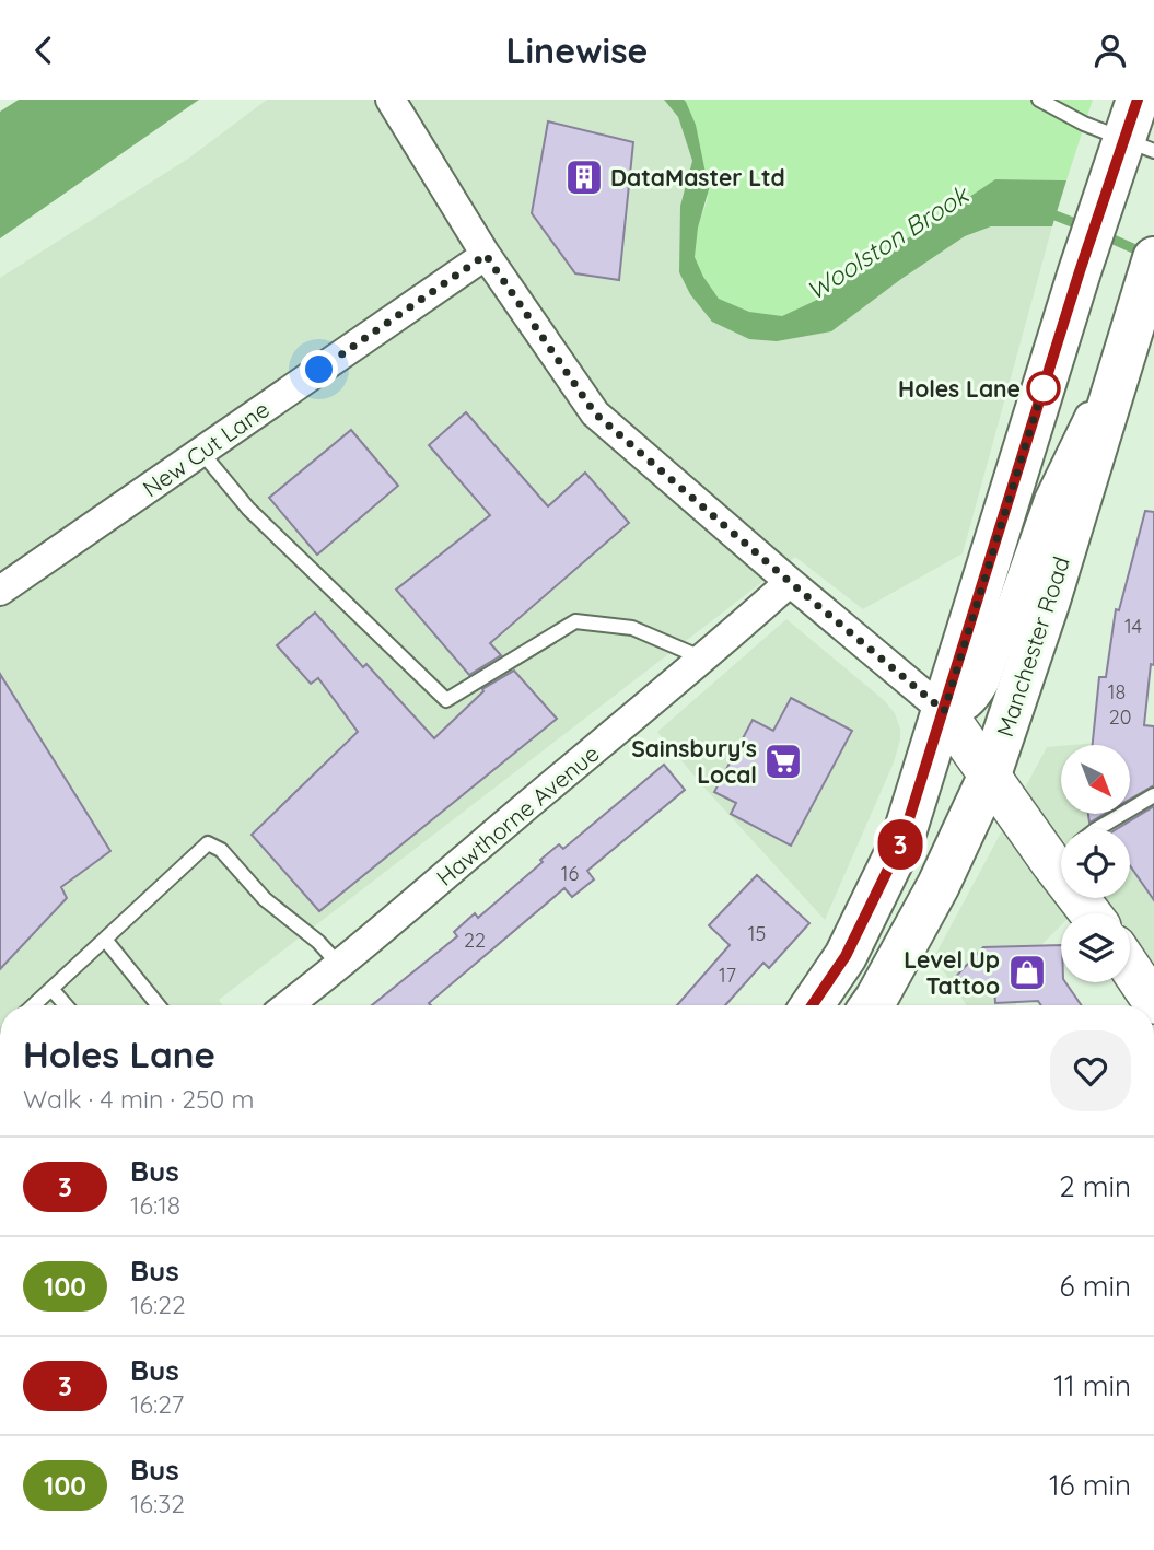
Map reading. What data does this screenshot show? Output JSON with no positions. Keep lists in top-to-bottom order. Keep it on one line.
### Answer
{"streets":{"main road":["Manchester Road"],"street":["New Cut Lane","Hawthorne Avenue"]},"water":["Woolston Brook"],"places":{"building":["DataMaster Ltd"],"other":["Holes Lane"],"supermarket":["Sainsbury's Local"],"shop":["Level Up Tattoo"]},"lines":["bus line 3"],"house_numbers":["14","18","20","16","15","22","17"],"north":"bottom right","page":{"header":"Linewise","on_map":"3","heading":["Holes Lane","Walk · 4 min · 250 m"],"list":[{"mark":"3","name":"Bus","note":"16:18","value":"2 min"},{"mark":"100","name":"Bus","note":"16:22","value":"6 min"},{"mark":"3","name":"Bus","note":"16:27","value":"11 min"},{"mark":"100","name":"Bus","note":"16:32","value":"16 min"}]}}
